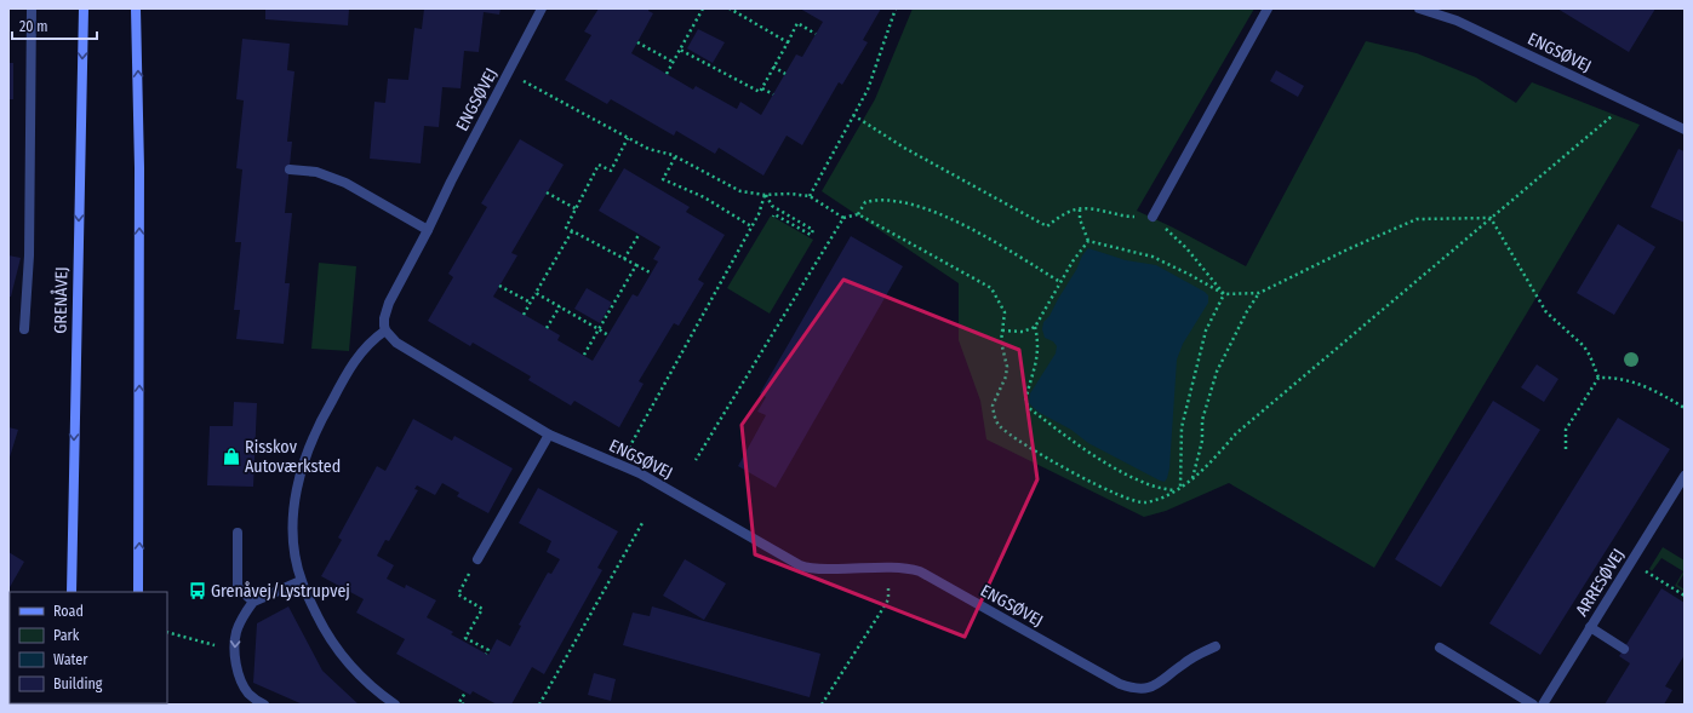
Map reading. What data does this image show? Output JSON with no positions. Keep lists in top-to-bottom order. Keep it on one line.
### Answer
{"streets":{"main road":["GRENÅVEJ"],"street":["ENGSØVEJ","ARRESØVEJ"]},"places":{"shop":["Risskov Autoværksted"],"bus stop":["Grenåvej/Lystrupvej"]},"legend":["Road","Park","Water","Building"],"scale_bar":"20 m"}
